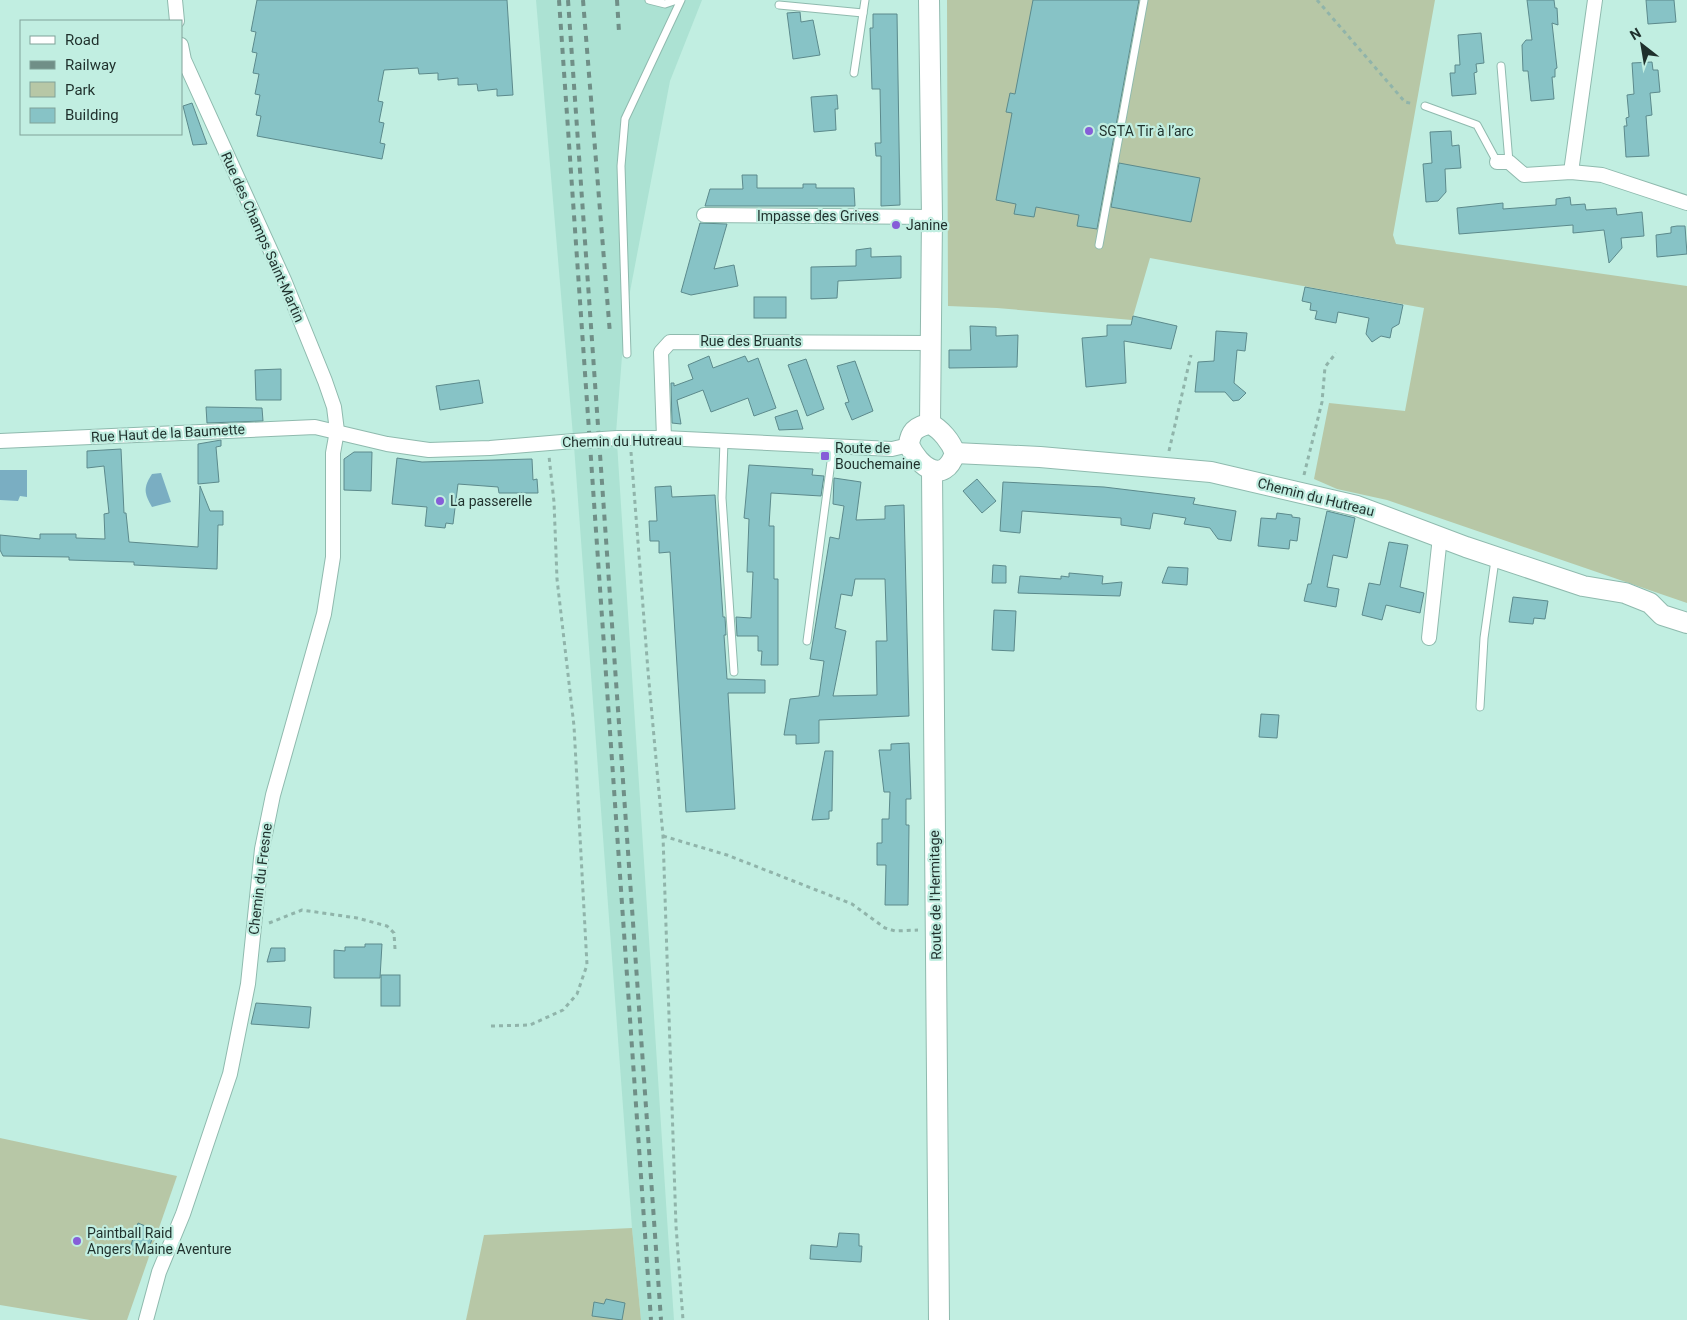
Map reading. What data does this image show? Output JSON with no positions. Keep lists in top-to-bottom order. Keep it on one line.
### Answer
{"streets":{"street":["Impasse des Grives","Rue des Champs Saint-Martin","Rue des Bruants","Rue Haut de la Baumette","Chemin du Hutreau","Chemin du Fresne","Route de l'Hermitage"]},"crossings":[["Rue des Champs Saint-Martin","Rue Haut de la Baumette"],["Rue des Champs Saint-Martin","Chemin du Hutreau"],["Rue des Champs Saint-Martin","Chemin du Fresne"],["Rue des Bruants","Chemin du Hutreau"],["Rue Haut de la Baumette","Chemin du Hutreau"],["Rue Haut de la Baumette","Chemin du Fresne"],["Chemin du Hutreau","Chemin du Fresne"],["Chemin du Hutreau","Route de l'Hermitage"]],"places":{"other":["SGTA Tir à l’arc","Janine","La passerelle","Paintball Raid Angers Maine Aventure"],"transit":["Route de Bouchemaine"]},"legend":["Road","Railway","Park","Building"],"north":"top left"}
